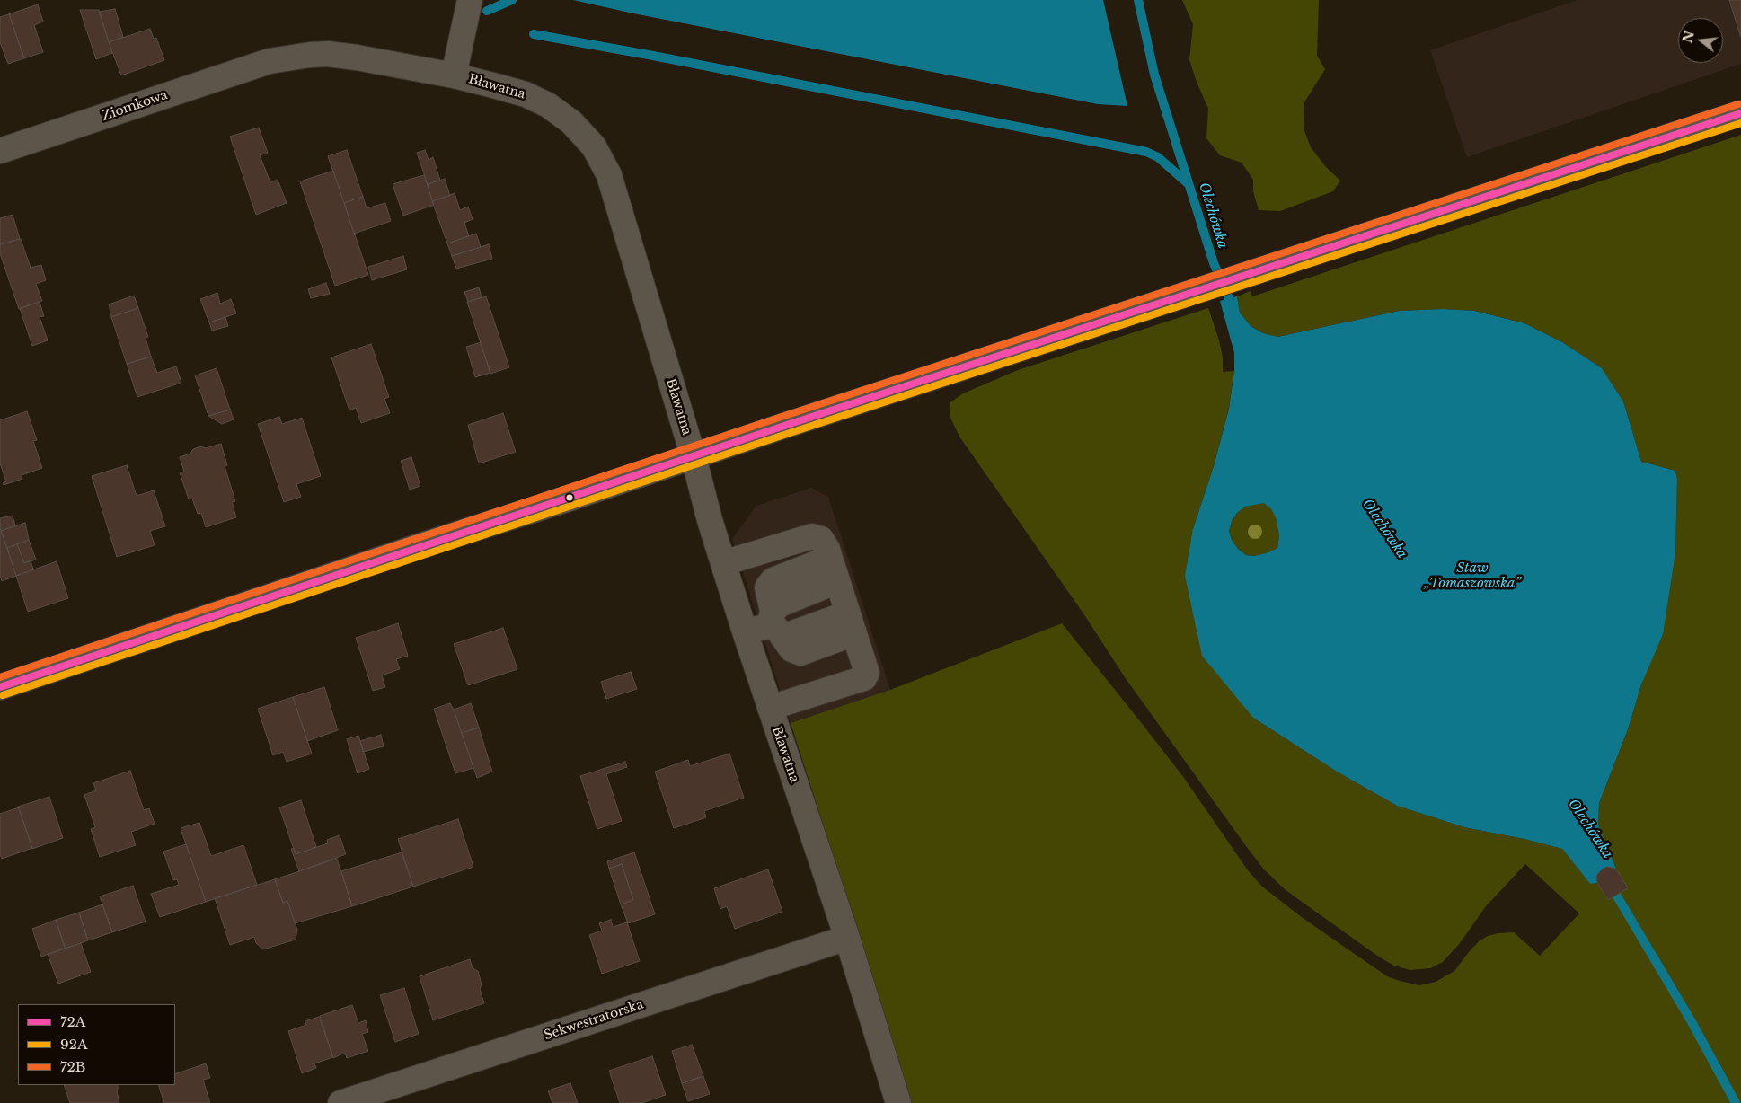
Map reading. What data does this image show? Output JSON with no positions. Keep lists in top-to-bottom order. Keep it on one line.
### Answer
{"streets":{"street":["Bławatna","Ziomkowa","Sekwestratorska"]},"crossings":[["Bławatna","Ziomkowa"],["Bławatna","Sekwestratorska"]],"water":["Olechówka","Staw „Tomaszowska”"],"lines":["transit line 72B","transit line 72A","transit line 92A"],"legend":["72A","92A","72B"],"north":"left"}
